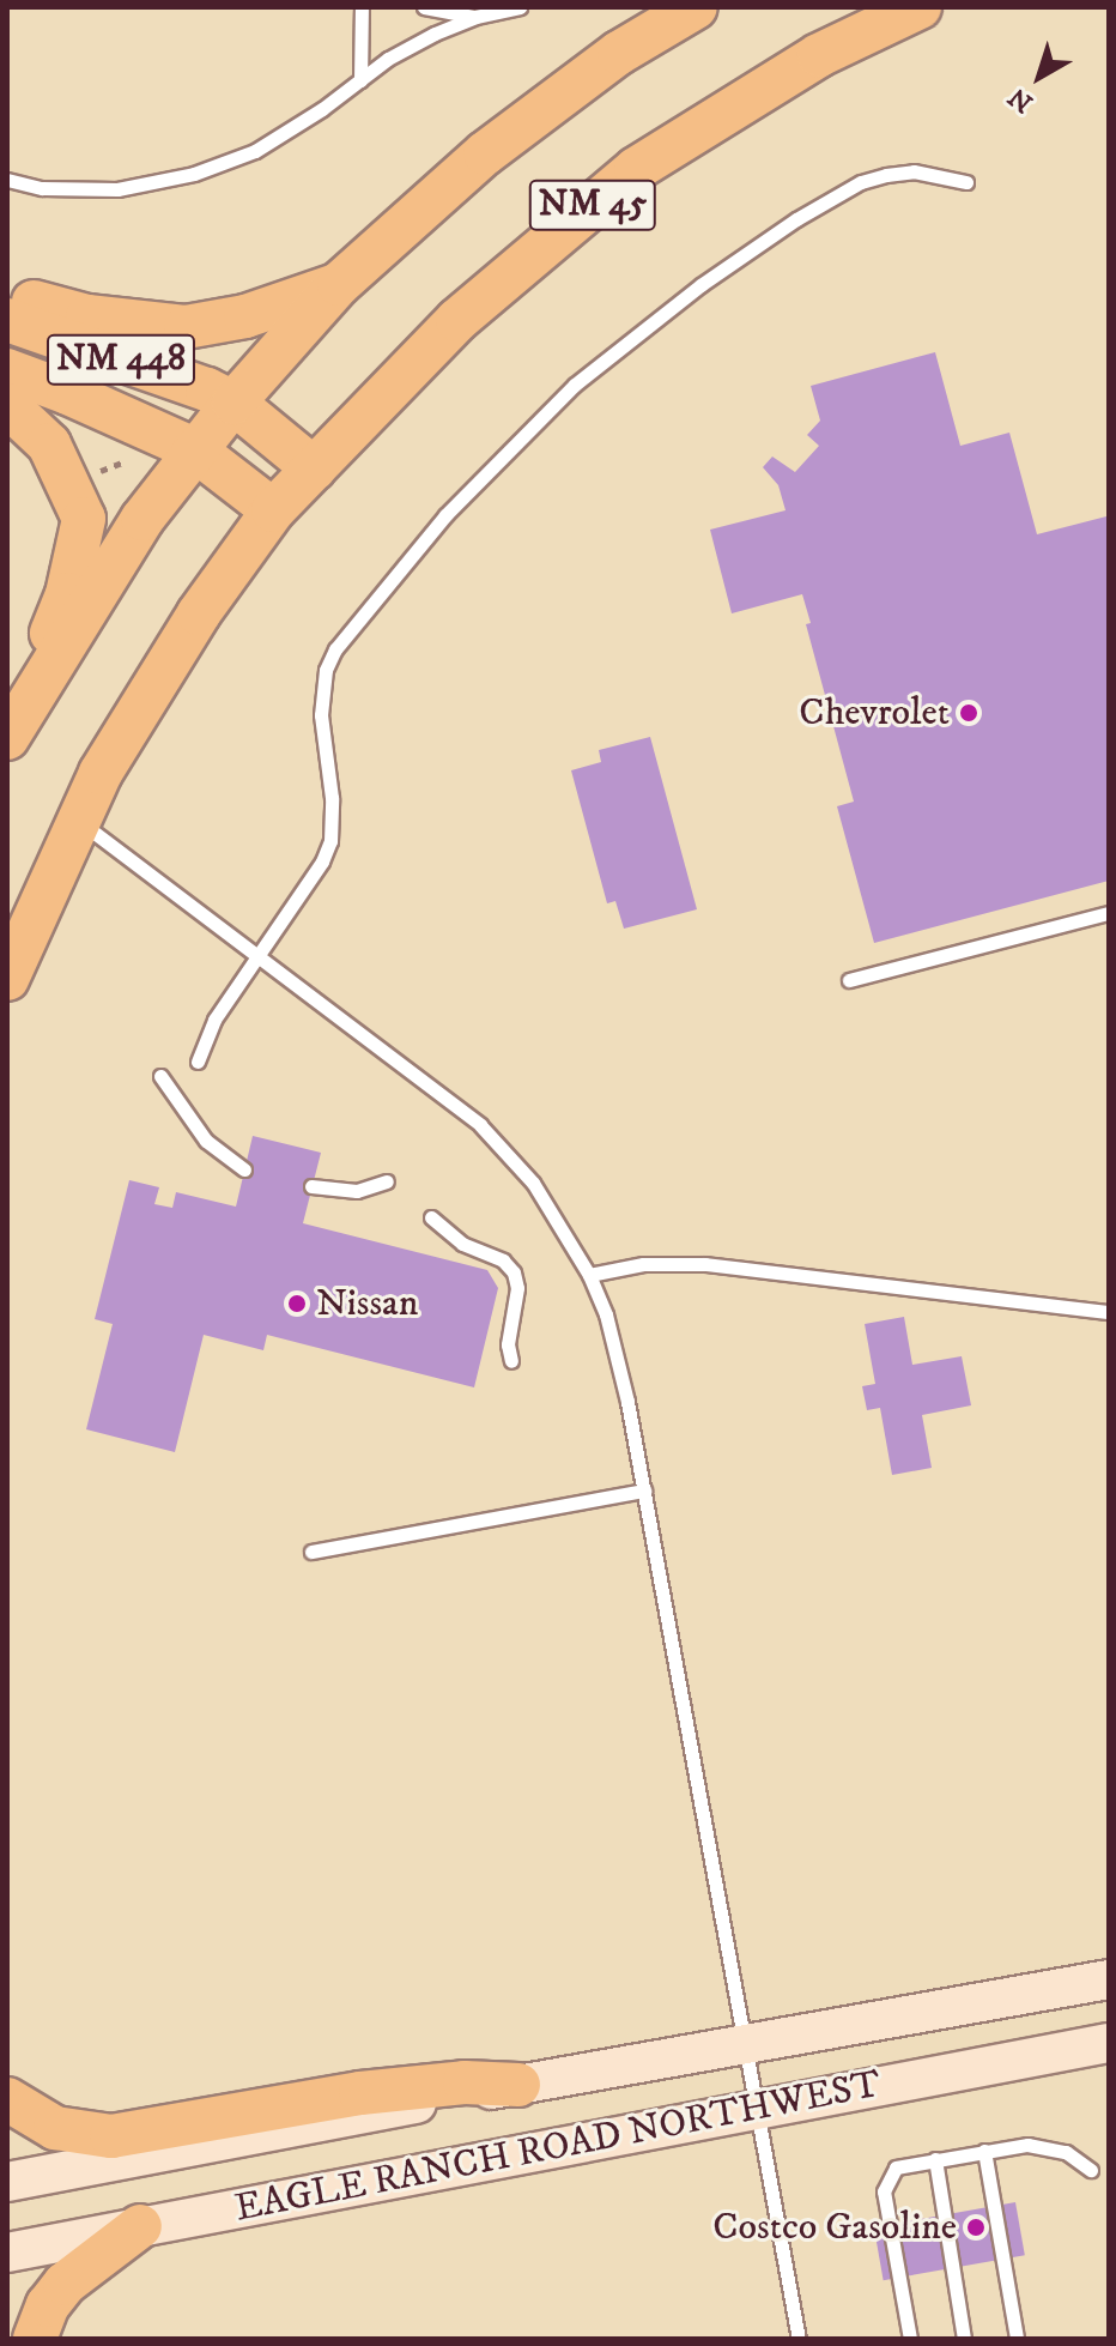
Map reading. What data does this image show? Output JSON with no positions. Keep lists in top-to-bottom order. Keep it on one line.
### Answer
{"streets":{"main road":["NM 45","NM 448","EAGLE RANCH ROAD NORTHWEST"]},"crossings":[["NM 45","NM 448"]],"places":["Chevrolet","Nissan","Costco Gasoline"],"north":"bottom left"}
